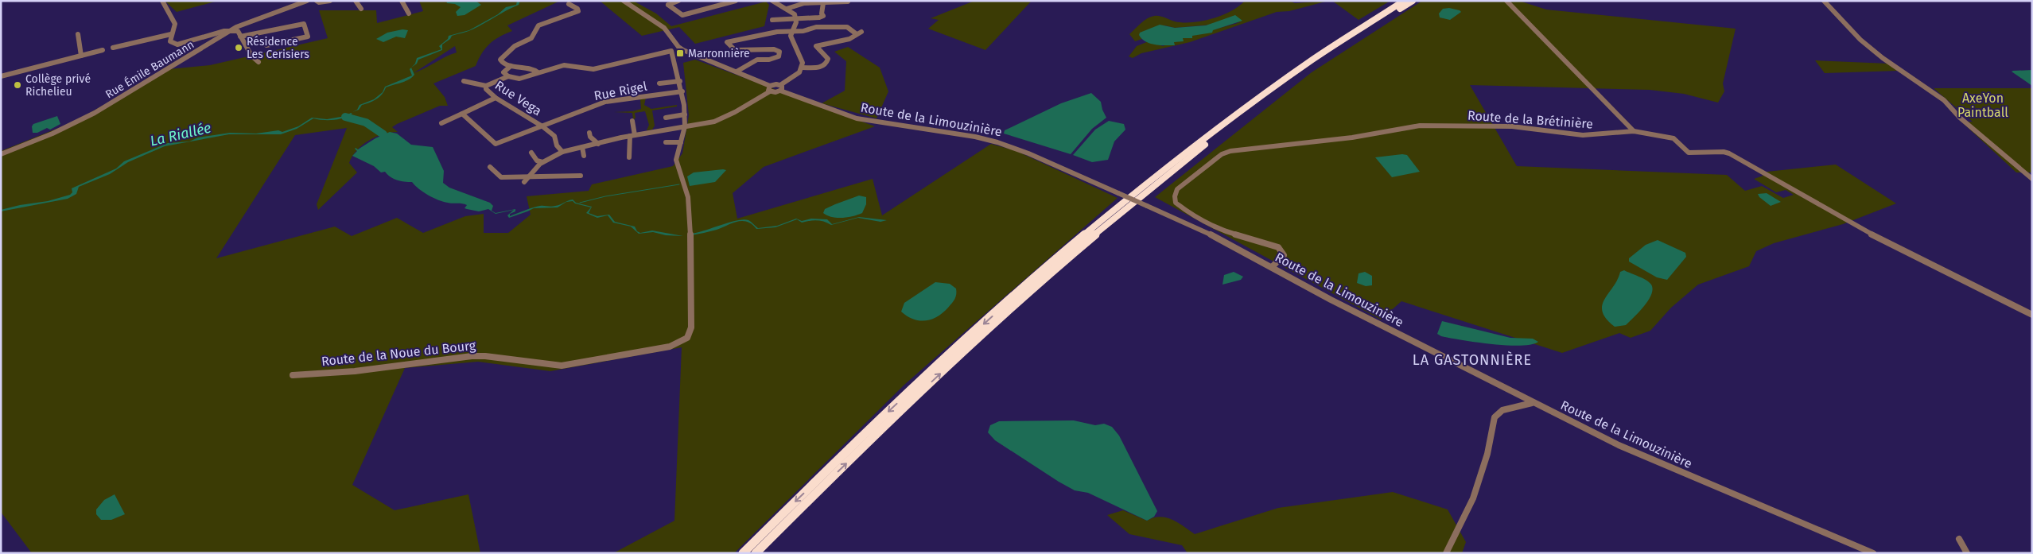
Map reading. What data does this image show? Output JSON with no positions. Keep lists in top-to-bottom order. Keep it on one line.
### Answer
{"streets":{"street":["Rue Émile Baumann","Rue Rigel","Rue Vega","Route de la Limouzinière","Route de la Brétinière","Route de la Noue du Bourg"]},"crossings":[["Rue Rigel","Rue Vega"],["Rue Rigel","Route de la Noue du Bourg"],["Route de la Limouzinière","Route de la Brétinière"]],"districts":["LA GASTONNIÈRE"],"water":["La Riallée"],"parks":["AxeYon Paintball"],"places":{"other":["Résidence Les Cerisiers","Collège privé Richelieu"],"transit":["Marronnière"]}}
